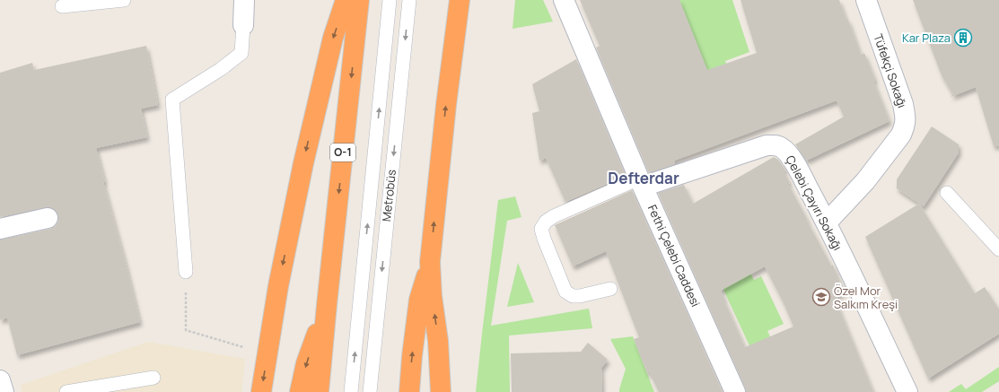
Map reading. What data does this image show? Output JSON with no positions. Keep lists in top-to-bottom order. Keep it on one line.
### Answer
{"streets":{"highway":["O-1"],"street":["Tüfekçi Sokağı","Çelebi Çayırı Sokağı","Fethi Çelebi Caddesi"],"lane":["Metrobüs"]},"crossings":[["Tüfekçi Sokağı","Çelebi Çayırı Sokağı"],["Çelebi Çayırı Sokağı","Fethi Çelebi Caddesi"]],"districts":["Defterdar"],"places":{"building":["Kar Plaza"],"school or university":["Özel Mor Salkım Kreşi"]}}
